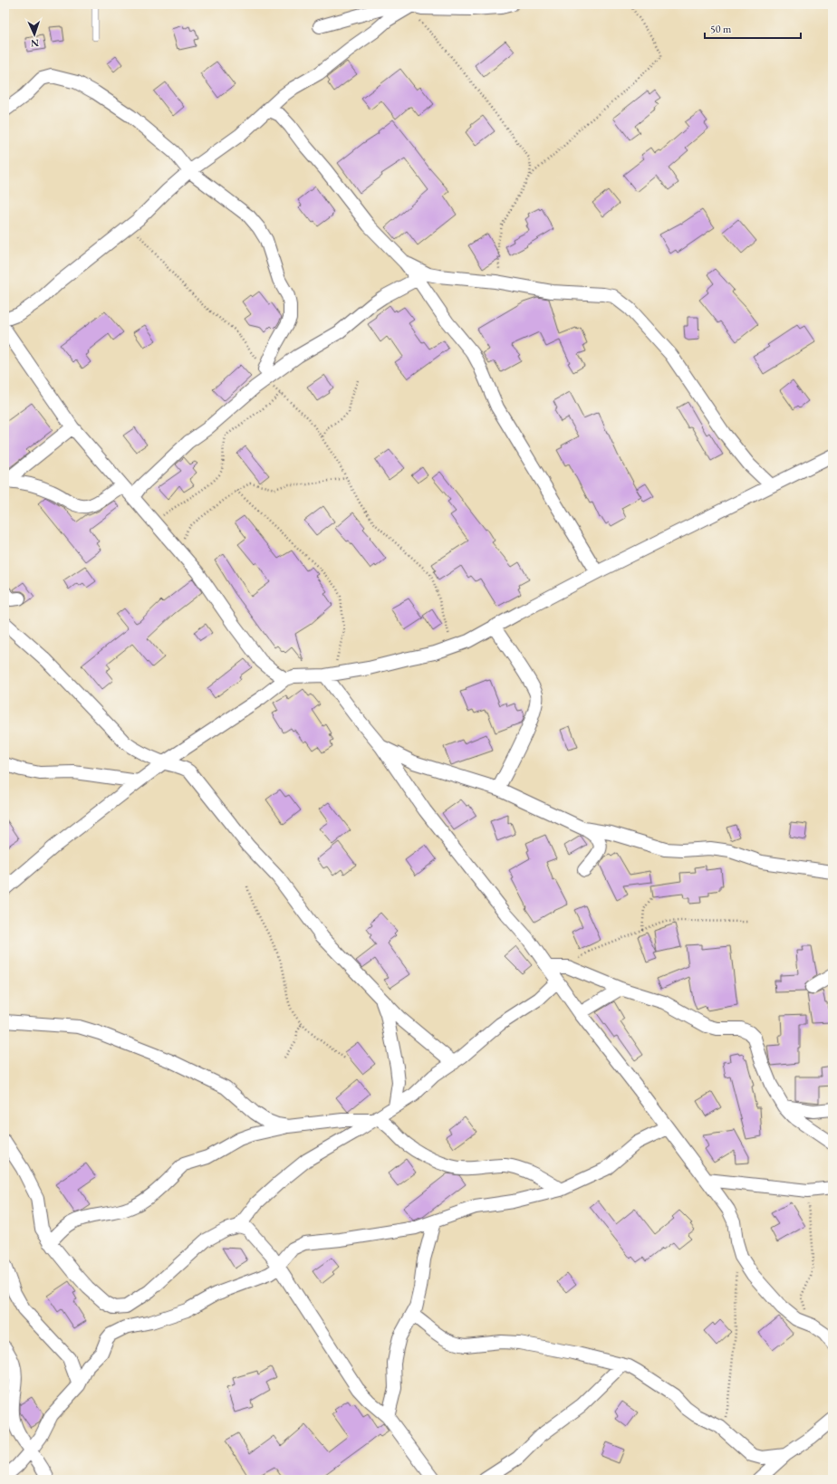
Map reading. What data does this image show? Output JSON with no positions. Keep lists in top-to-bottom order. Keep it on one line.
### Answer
{"scale_bar":"50 m","north":"bottom"}
